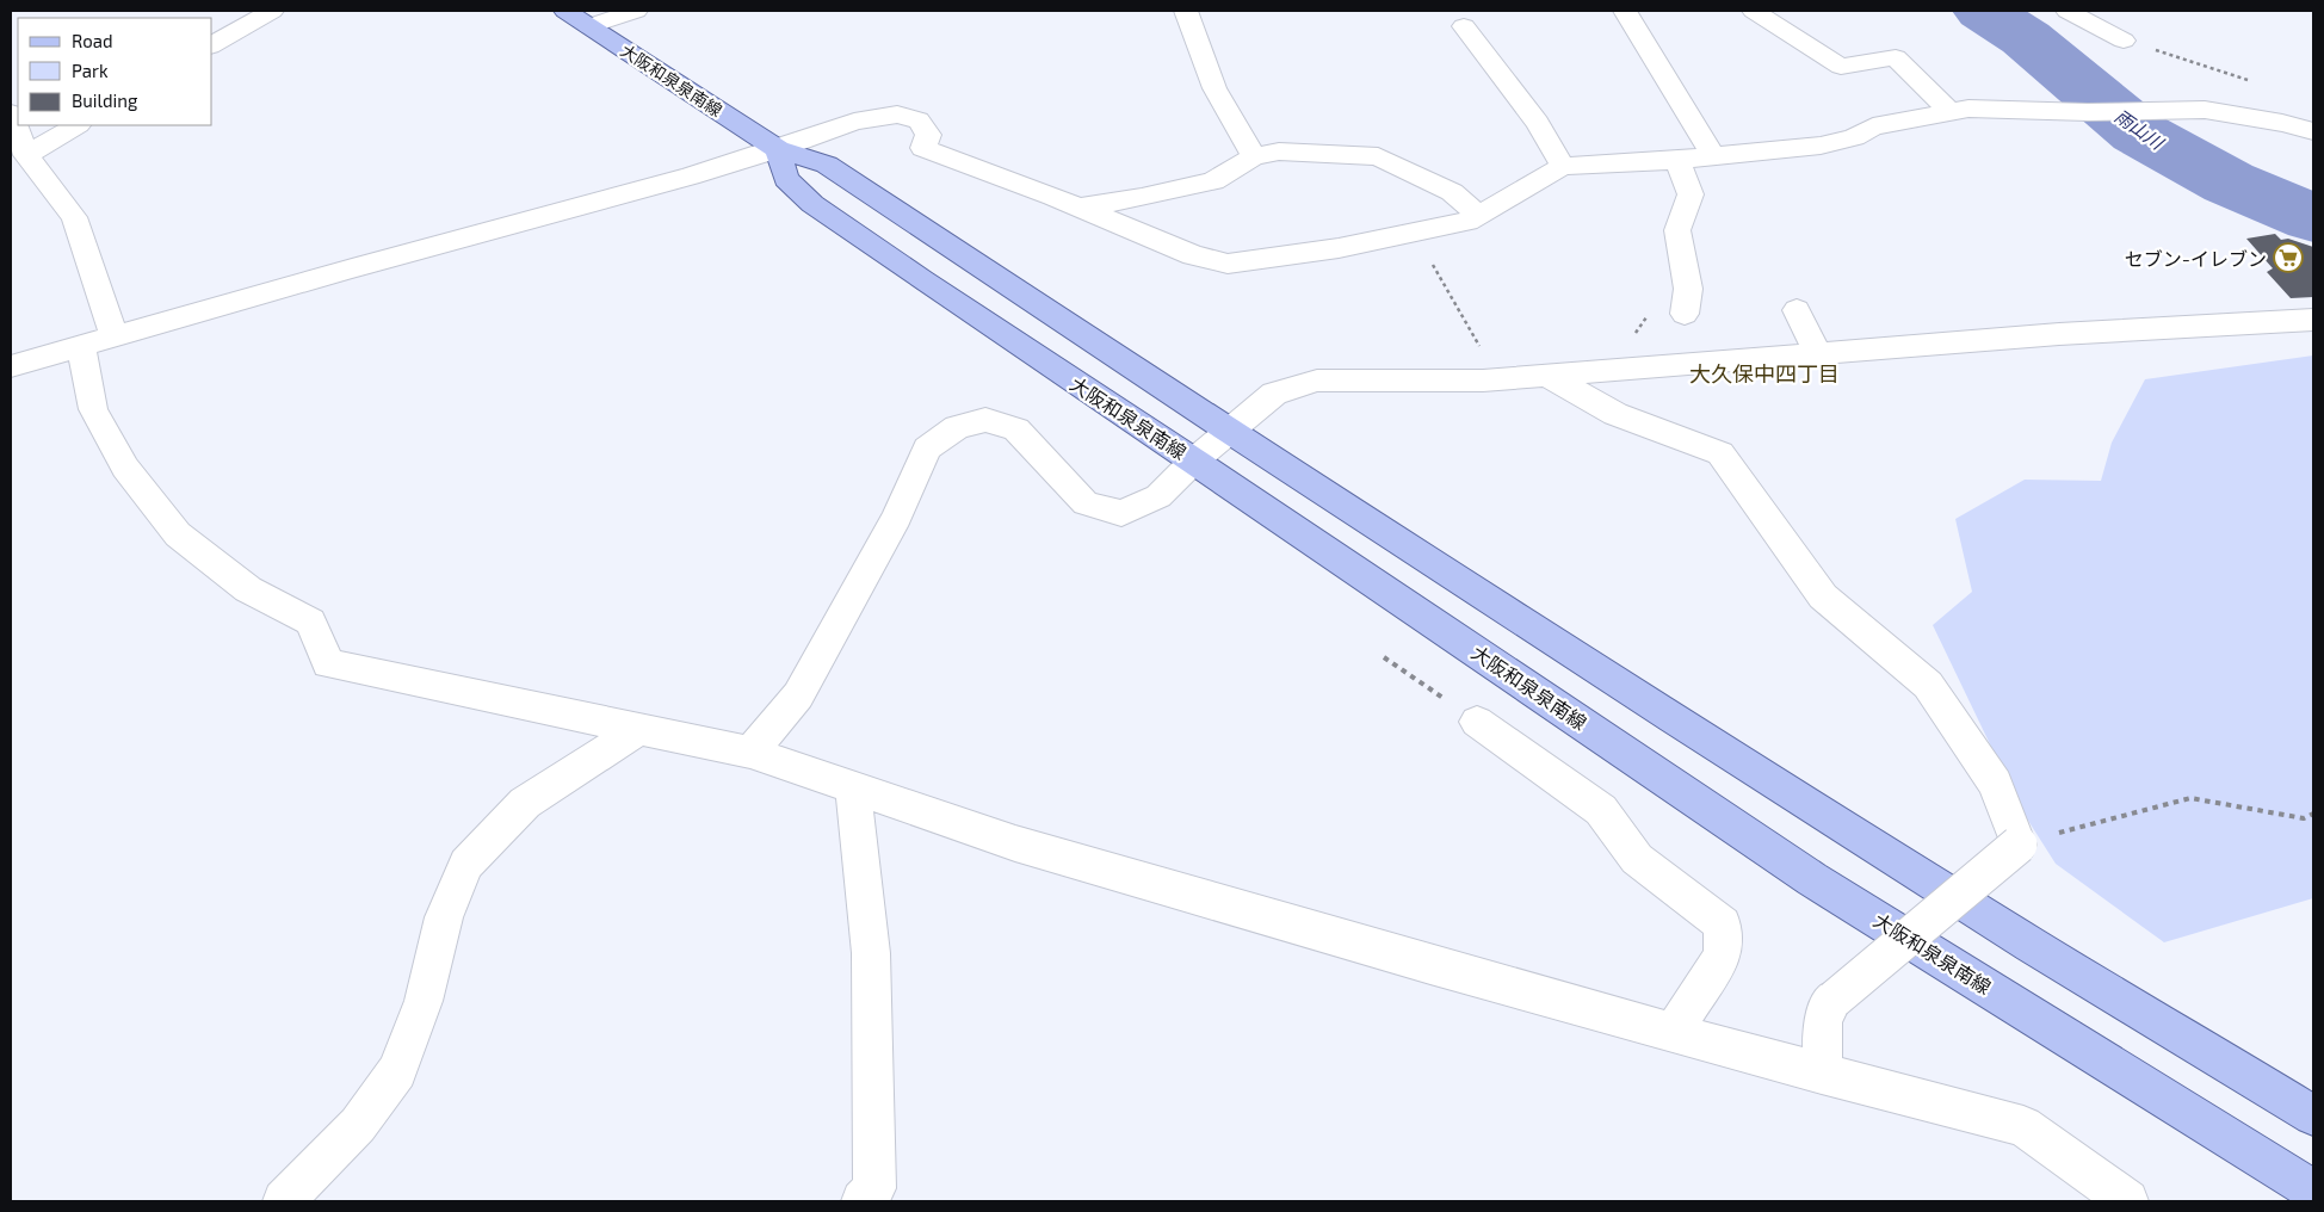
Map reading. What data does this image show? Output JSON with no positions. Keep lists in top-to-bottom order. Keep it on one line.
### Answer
{"streets":{"main road":["大阪和泉泉南線"]},"districts":["大久保中四丁目"],"water":["雨山川"],"places":{"supermarket":["セブン-イレブン"]},"legend":["Road","Park","Building"]}
